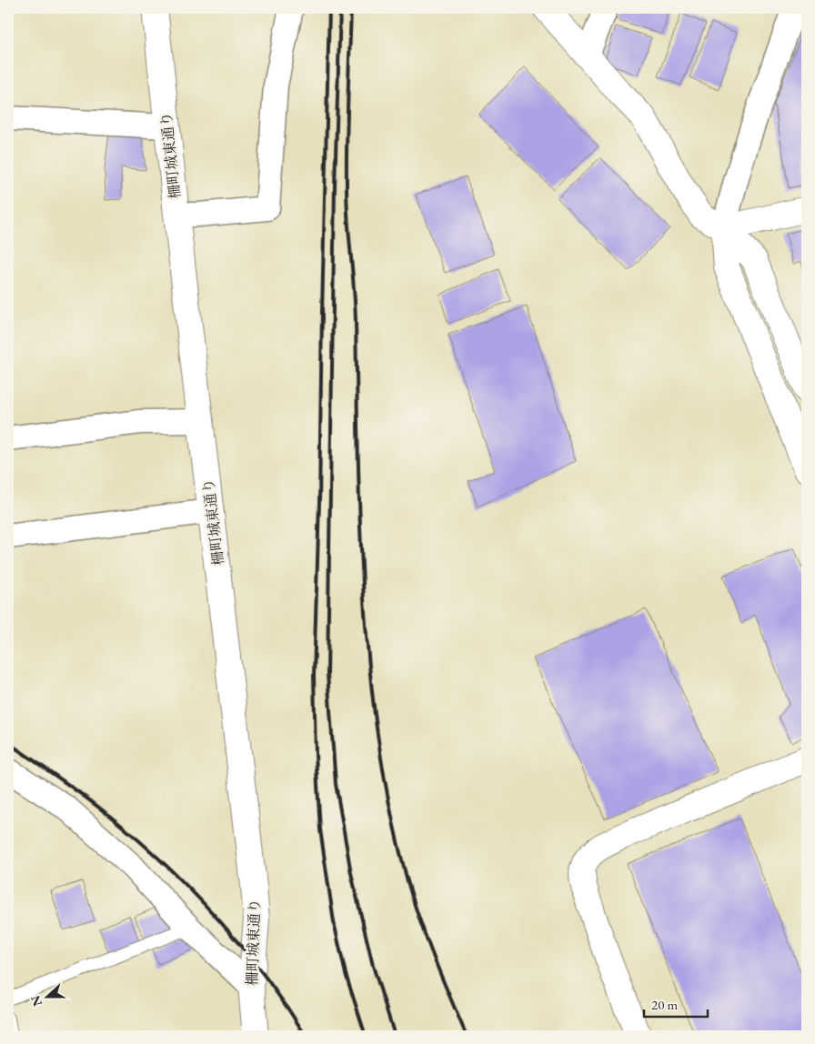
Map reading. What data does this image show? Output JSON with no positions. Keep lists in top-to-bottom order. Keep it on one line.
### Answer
{"streets":{"street":["柵町城東通り"]},"scale_bar":"20 m","north":"left"}
